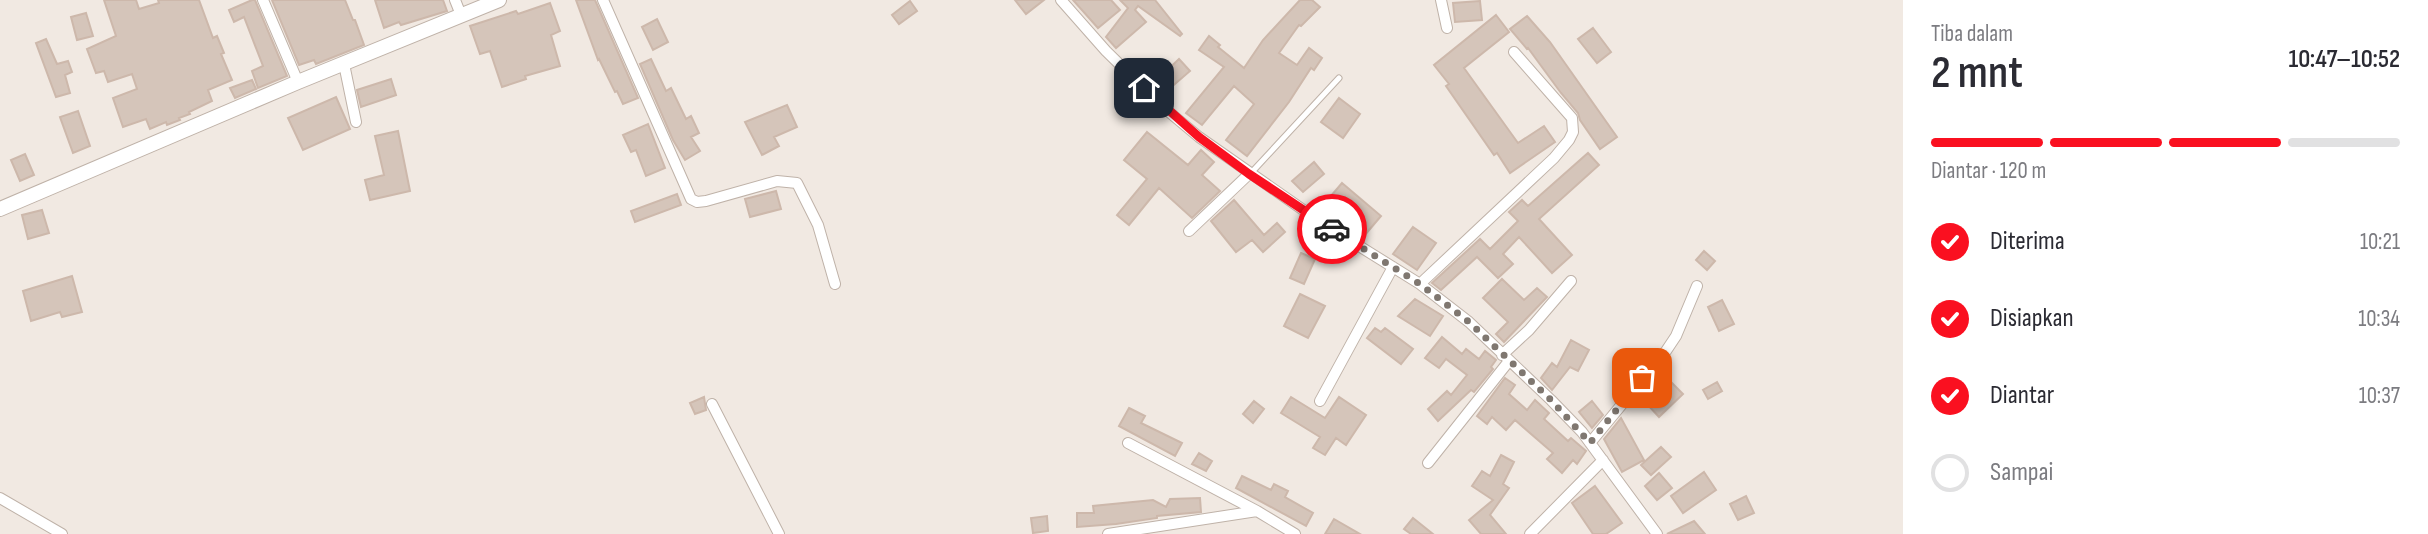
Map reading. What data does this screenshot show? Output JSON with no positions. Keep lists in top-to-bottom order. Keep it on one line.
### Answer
{"page":{"heading":["2 mnt","Tiba dalam","10:47–10:52"],"bar":"Diantar · 120 m","list":[["Diterima","10:21"],["Disiapkan","10:34"],["Diantar","10:37"],"Sampai"]}}
